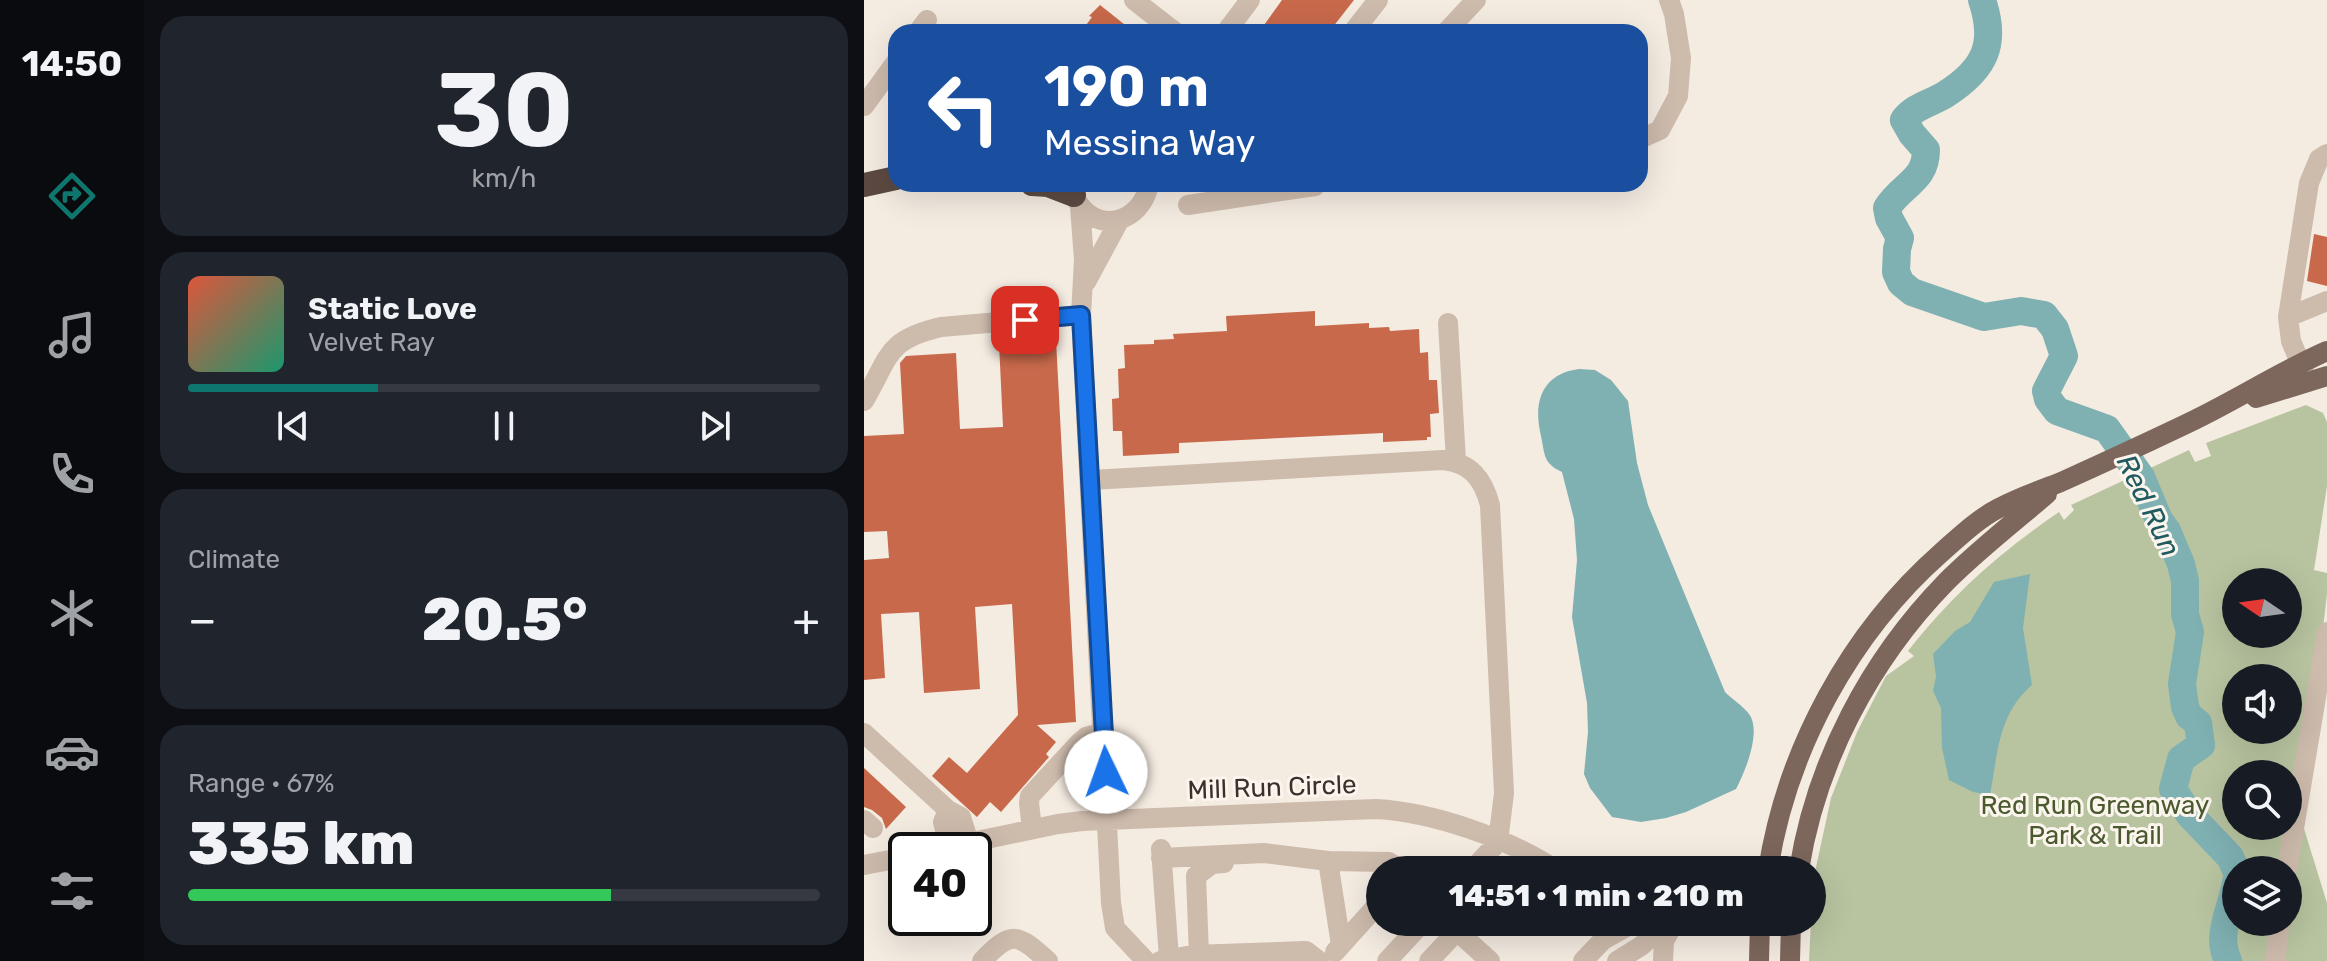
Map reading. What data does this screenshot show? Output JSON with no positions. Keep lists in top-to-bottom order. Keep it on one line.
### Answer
{"streets":{"street":["Mill Run Circle"]},"water":["Red Run"],"parks":["Red Run Greenway Park & Trail"],"north":"left","page":{"tabs":"14:50","tile":[["30","km/h"],"Climate",["Range · 67%","335 km"]],"turn":["190 m","Messina Way"],"song":["Static Love","Velvet Ray"],"heat":["−","20.5°","+"],"limit":"40","trip":"14:51 · 1 min · 210 m"}}
